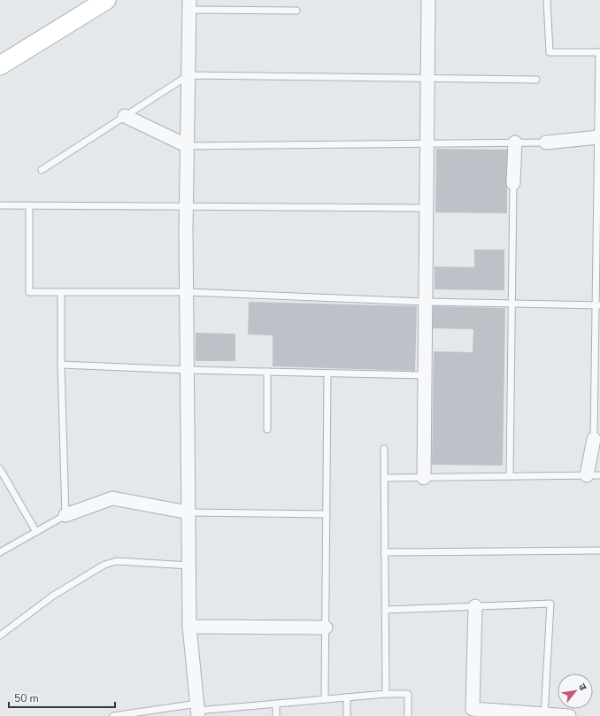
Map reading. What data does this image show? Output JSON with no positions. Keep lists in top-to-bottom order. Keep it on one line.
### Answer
{"scale_bar":"50 m","north":"top right"}
